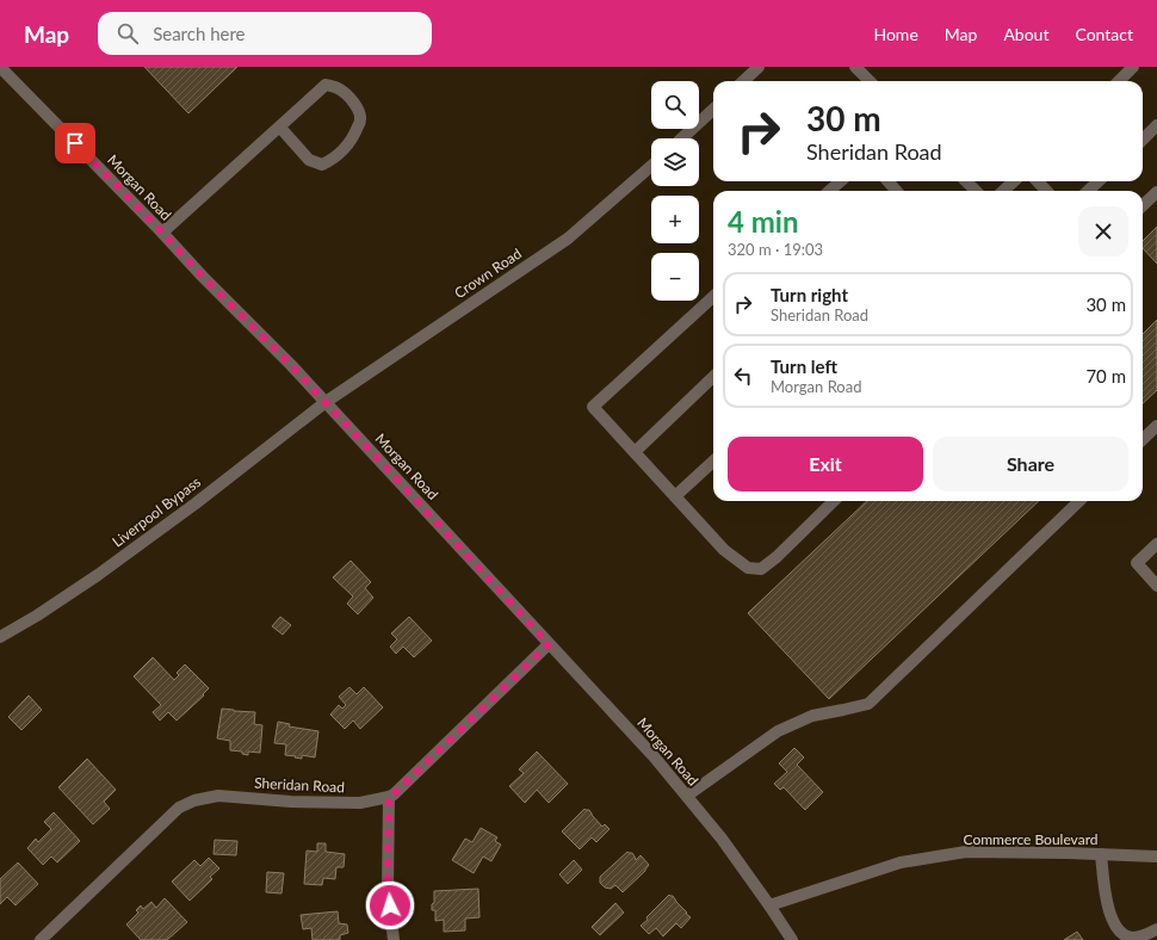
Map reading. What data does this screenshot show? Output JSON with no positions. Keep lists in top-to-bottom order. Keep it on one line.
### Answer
{"streets":{"street":["Morgan Road","Crown Road","Liverpool Bypass","Sheridan Road","Commerce Boulevard"]},"crossings":[["Morgan Road","Crown Road"],["Morgan Road","Liverpool Bypass"],["Morgan Road","Sheridan Road"],["Morgan Road","Commerce Boulevard"],["Crown Road","Liverpool Bypass"]],"page":{"header":"Map","search":"Search here","nav":["Home","Map","About","Contact"],"map_buttons":["+","−"],"turn":["30 m","Sheridan Road"],"heading":["4 min","320 m · 19:03"],"list":[{"name":"Turn right","note":"Sheridan Road","value":"30 m"},{"name":"Turn left","note":"Morgan Road","value":"70 m"}],"buttons":["Exit","Share"]}}
